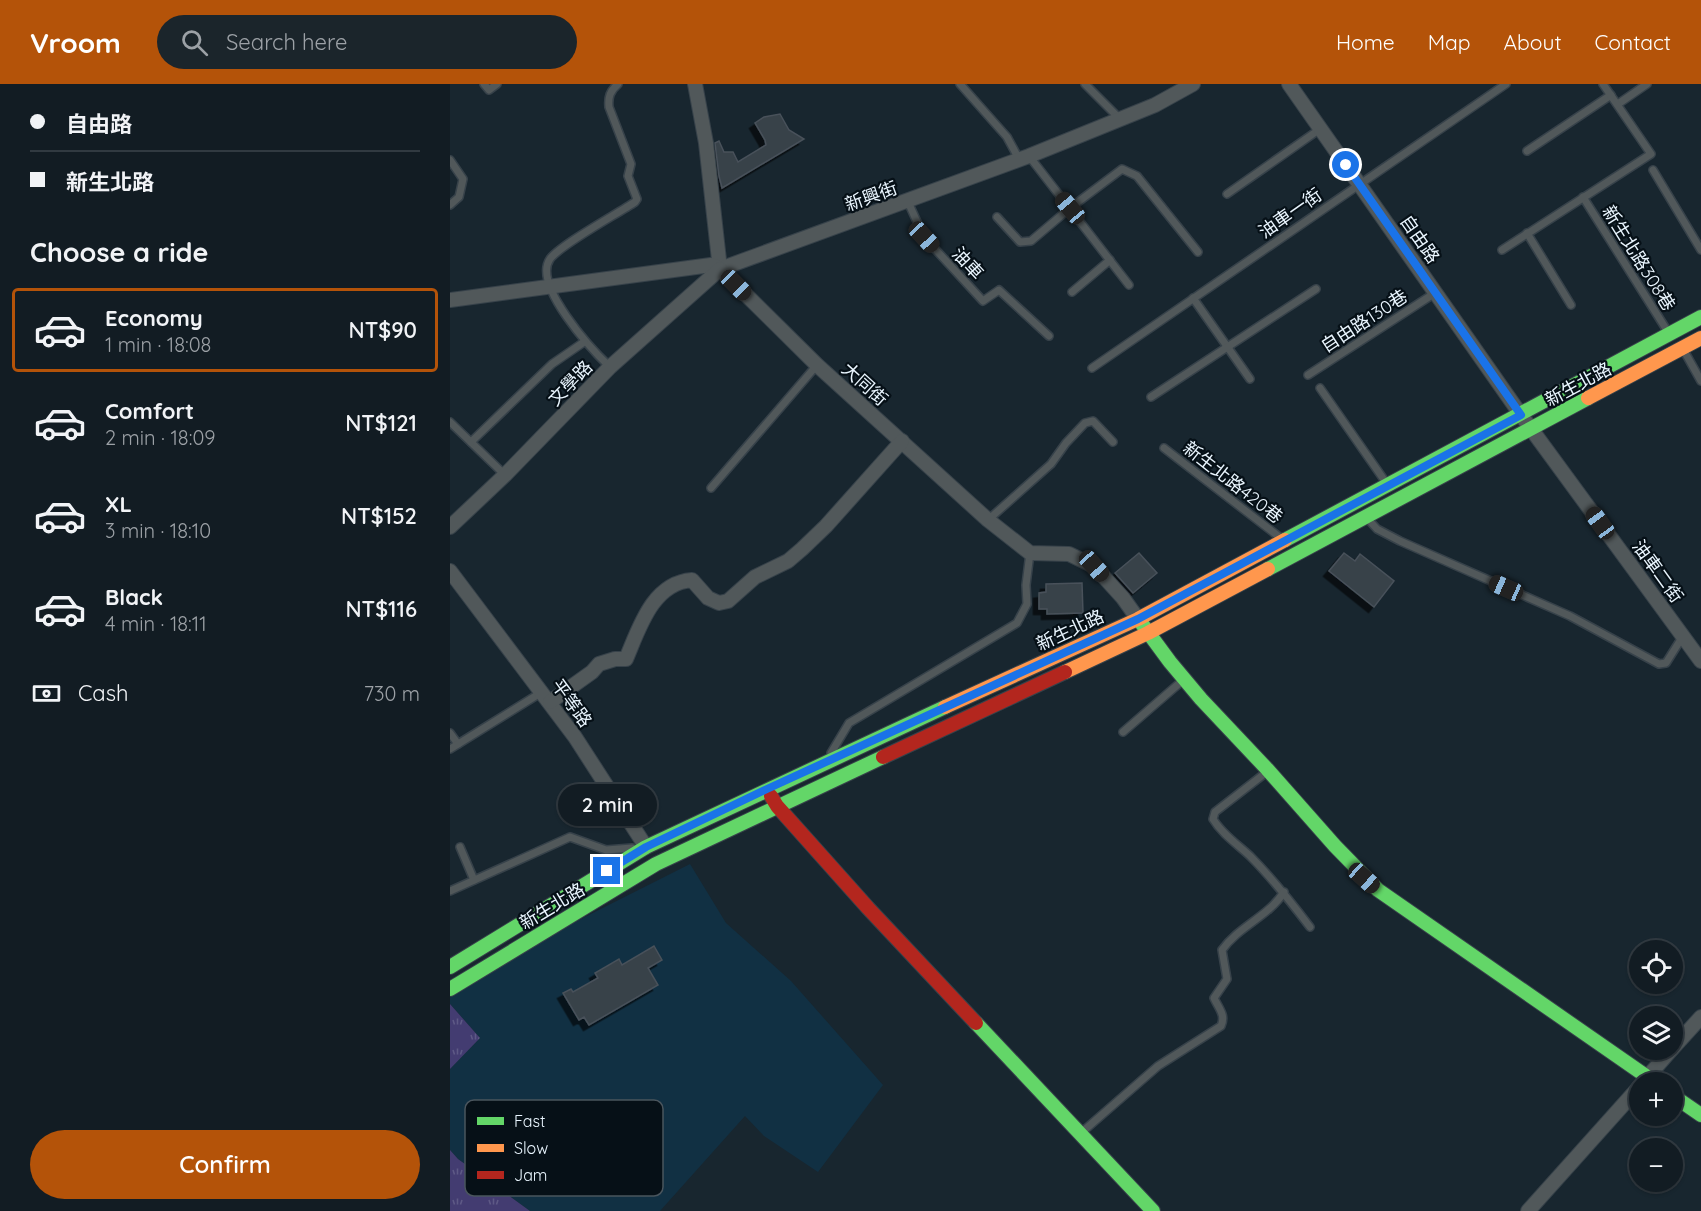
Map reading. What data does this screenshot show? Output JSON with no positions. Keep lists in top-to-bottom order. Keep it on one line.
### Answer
{"streets":{"main road":["新生北路","平等路"],"street":["新興街","自由路","文學路","大同街","油車二街"],"lane":["油車一街","新生北路308巷","油車","自由路130巷","新生北路420巷"]},"crossings":[["新興街","油車"],["新興街","文學路"],["新興街","大同街"],["油車一街","自由路"],["自由路","自由路130巷"],["自由路","新生北路"],["自由路","油車二街"],["新生北路308巷","新生北路"],["文學路","大同街"],["新生北路","新生北路420巷"],["新生北路","油車二街"],["新生北路","平等路"]],"legend":["Fast","Slow","Jam"],"page":{"header":"Vroom","search":"Search here","nav":["Home","Map","About","Contact"],"banner":["自由路","新生北路"],"heading":"Choose a ride","list":[{"name":"Economy","note":"1 min · 18:08","value":"NT$90"},{"name":"Comfort","note":"2 min · 18:09","value":"NT$121"},{"name":"XL","note":"3 min · 18:10","value":"NT$152"},{"name":"Black","note":"4 min · 18:11","value":"NT$116"}],"pay":["Cash","730 m"],"bubble":"2 min","map_buttons":["+","−"],"buttons":"Confirm"}}
